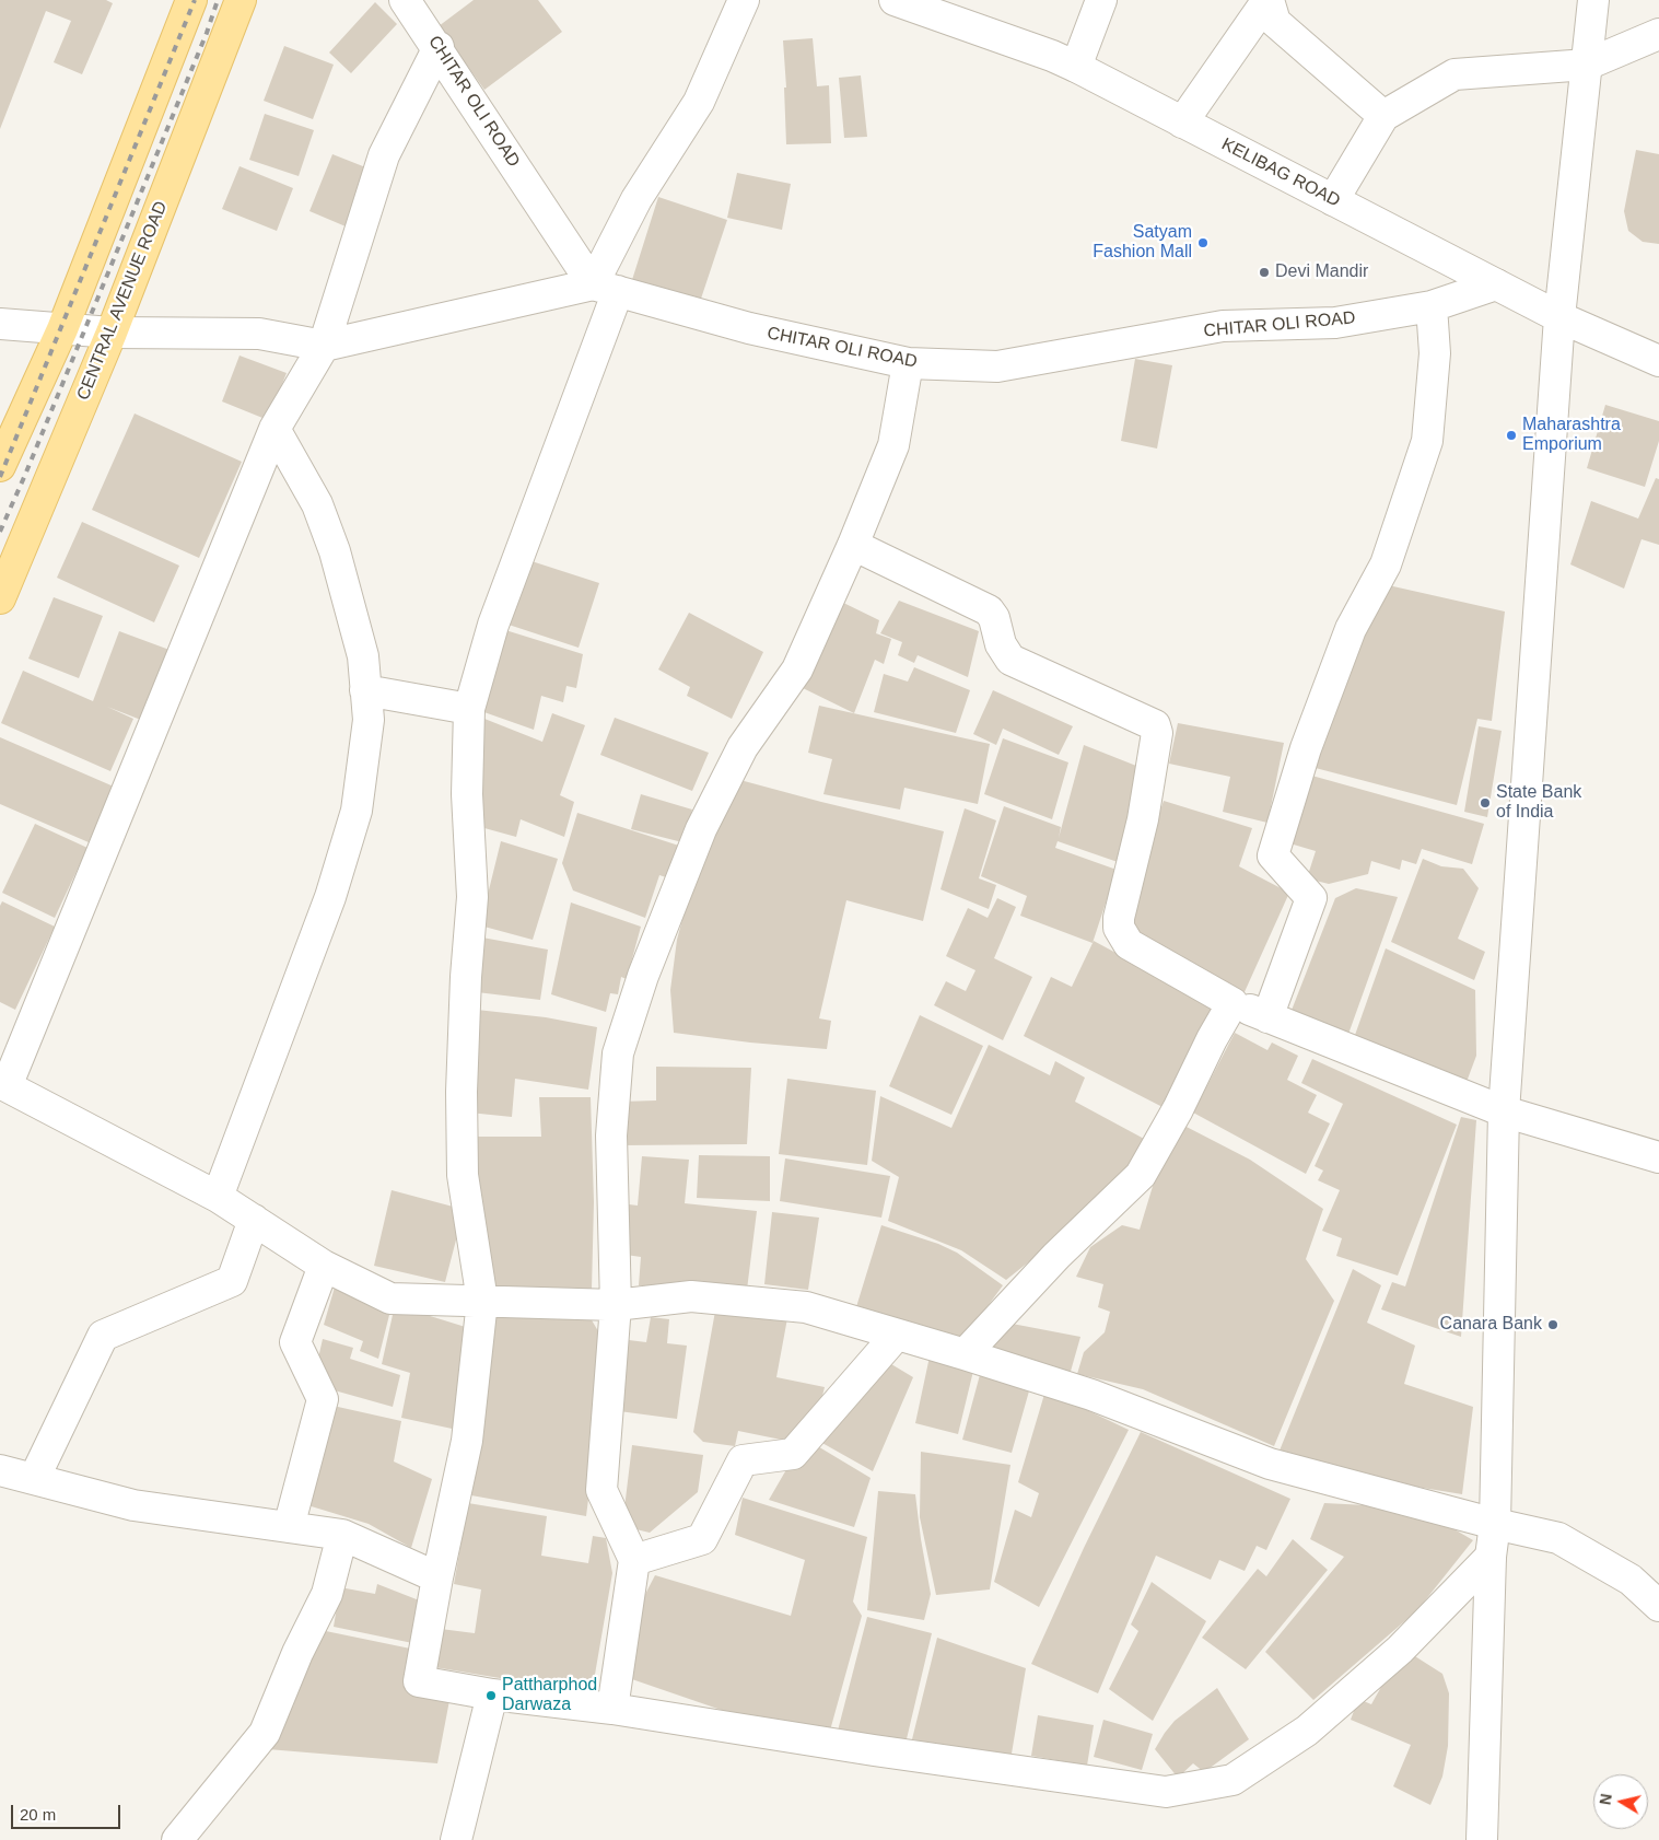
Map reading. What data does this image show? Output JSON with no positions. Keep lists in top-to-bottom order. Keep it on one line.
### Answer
{"streets":{"main road":["CENTRAL AVENUE ROAD"],"street":["CHITAR OLI ROAD","KELIBAG ROAD"]},"crossings":[["CHITAR OLI ROAD","KELIBAG ROAD"]],"places":["Satyam Fashion Mall","Devi Mandir","Maharashtra Emporium","State Bank of India","Canara Bank","Pattharphod Darwaza"],"scale_bar":"20 m","north":"left"}
